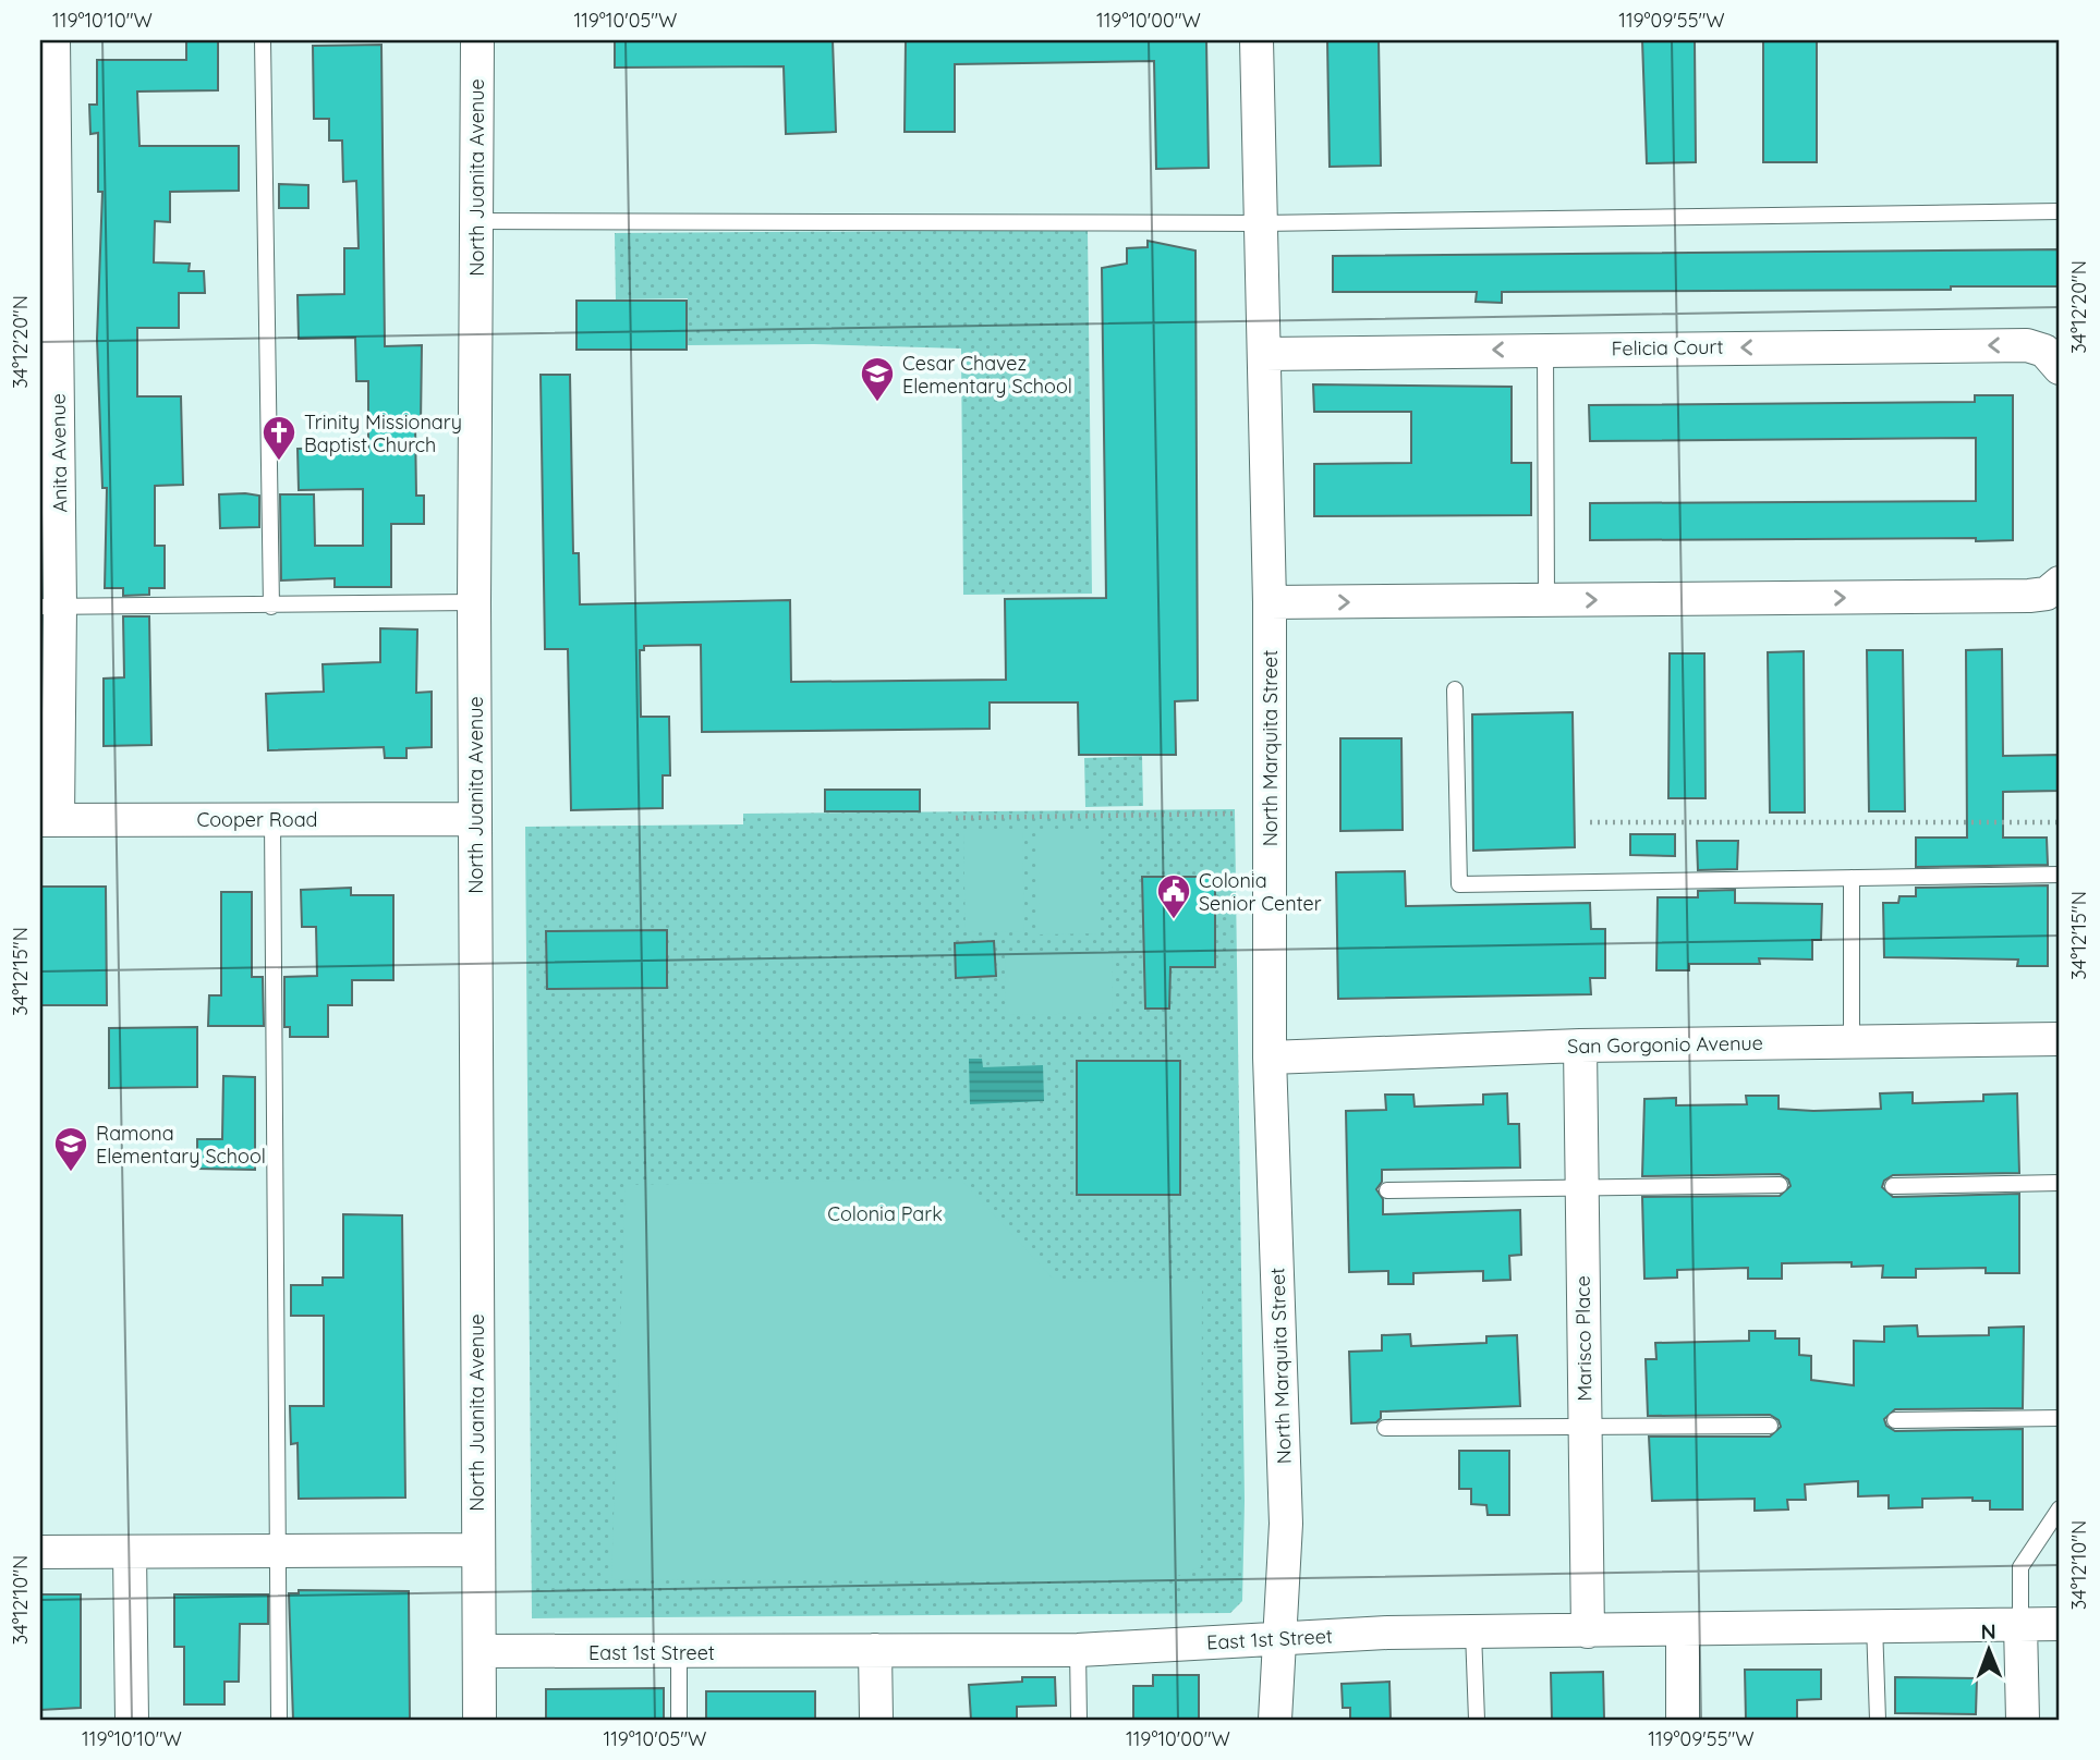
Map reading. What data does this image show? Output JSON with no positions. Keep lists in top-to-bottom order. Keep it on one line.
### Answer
{"streets":{"street":["North Juanita Avenue","Felicia Court","Anita Avenue","North Marquita Street","Cooper Road","San Gorgonio Avenue","Marisco Place","East 1st Street"]},"crossings":[["North Juanita Avenue","Cooper Road"],["North Juanita Avenue","East 1st Street"],["Felicia Court","North Marquita Street"],["Anita Avenue","Cooper Road"],["North Marquita Street","San Gorgonio Avenue"],["North Marquita Street","East 1st Street"],["San Gorgonio Avenue","Marisco Place"],["Marisco Place","East 1st Street"]],"parks":["Colonia Park"],"places":{"school or university":["Cesar Chavez Elementary School","Ramona Elementary School"],"church":["Trinity Missionary Baptist Church"],"public building":["Colonia Senior Center"]},"north":"top","coordinates":["119°10'10\"W","119°10'05\"W","119°10'00\"W","119°09'55\"W","34°12'20\"N","34°12'15\"N","34°12'10\"N"]}
